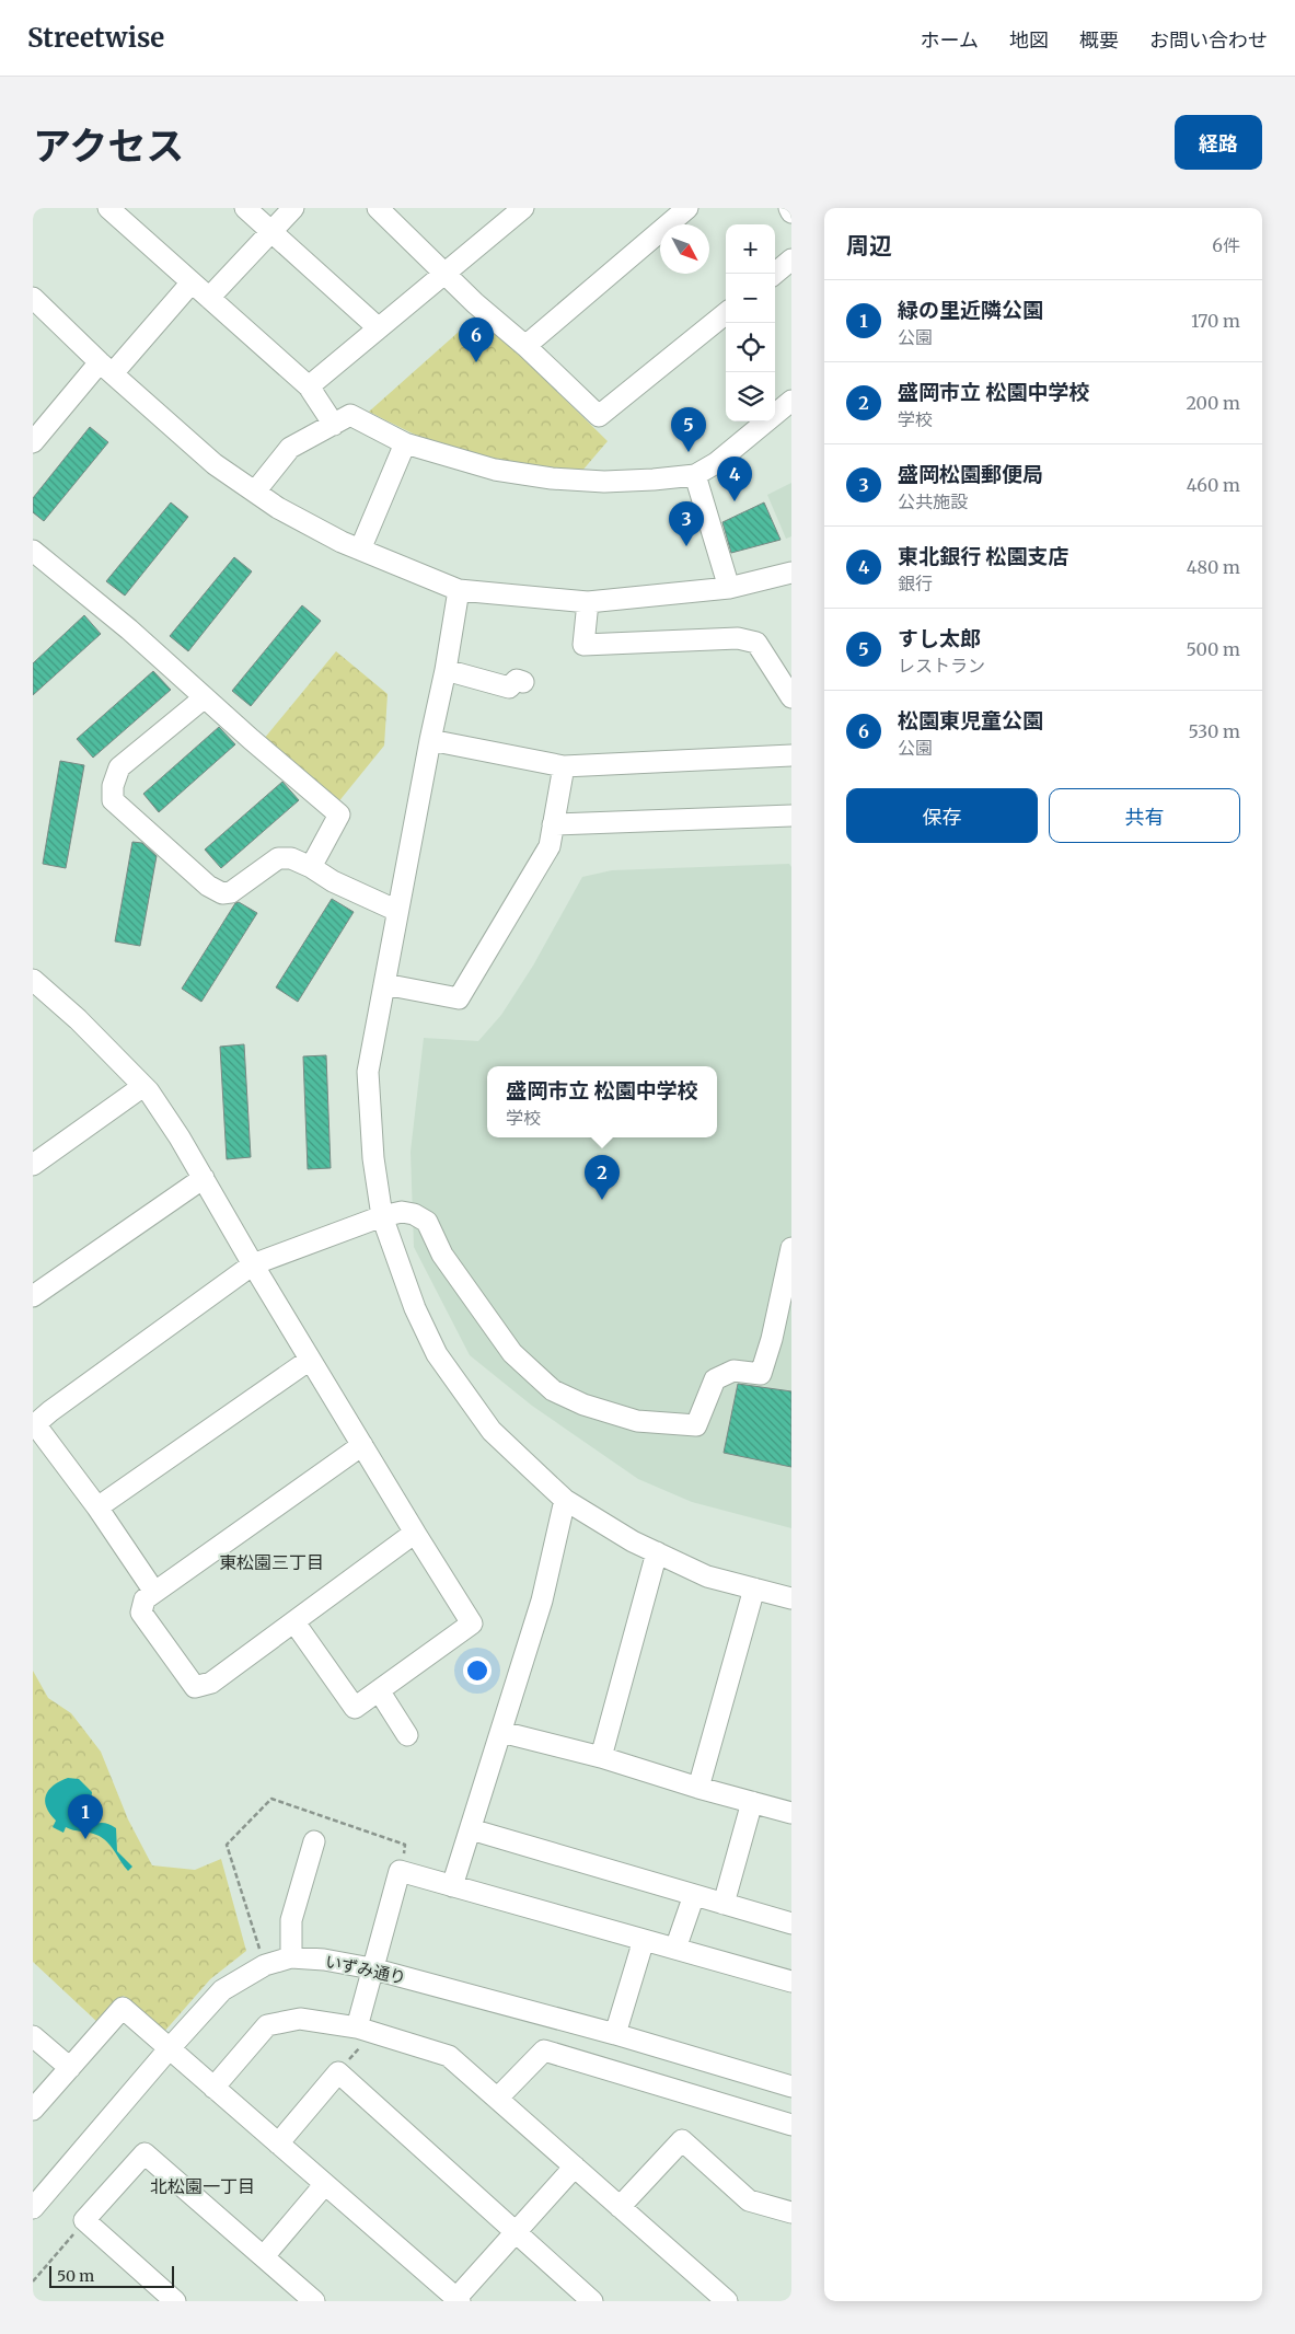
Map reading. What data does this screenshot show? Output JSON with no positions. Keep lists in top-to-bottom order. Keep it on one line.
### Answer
{"streets":{"street":["いずみ通り"]},"districts":["東松園三丁目","北松園一丁目"],"scale_bar":"50 m","north":"bottom right","page":{"header":"Streetwise","nav":["ホーム","地図","概要","お問い合わせ"],"title":"アクセス","buttons":["経路",["保存","共有"]],"heading":["周辺","6件"],"map_buttons":["+","−"],"list":[{"mark":"1","name":"緑の里近隣公園","note":"公園","value":"170 m"},{"mark":"2","name":"盛岡市立 松園中学校","note":"学校","value":"200 m"},{"mark":"3","name":"盛岡松園郵便局","note":"公共施設","value":"460 m"},{"mark":"4","name":"東北銀行 松園支店","note":"銀行","value":"480 m"},{"mark":"5","name":"すし太郎","note":"レストラン","value":"500 m"},{"mark":"6","name":"松園東児童公園","note":"公園","value":"530 m"}],"pins":["6","5","4","3","2","1"],"popup":["盛岡市立 松園中学校","学校"],"scale":"50 m"}}
